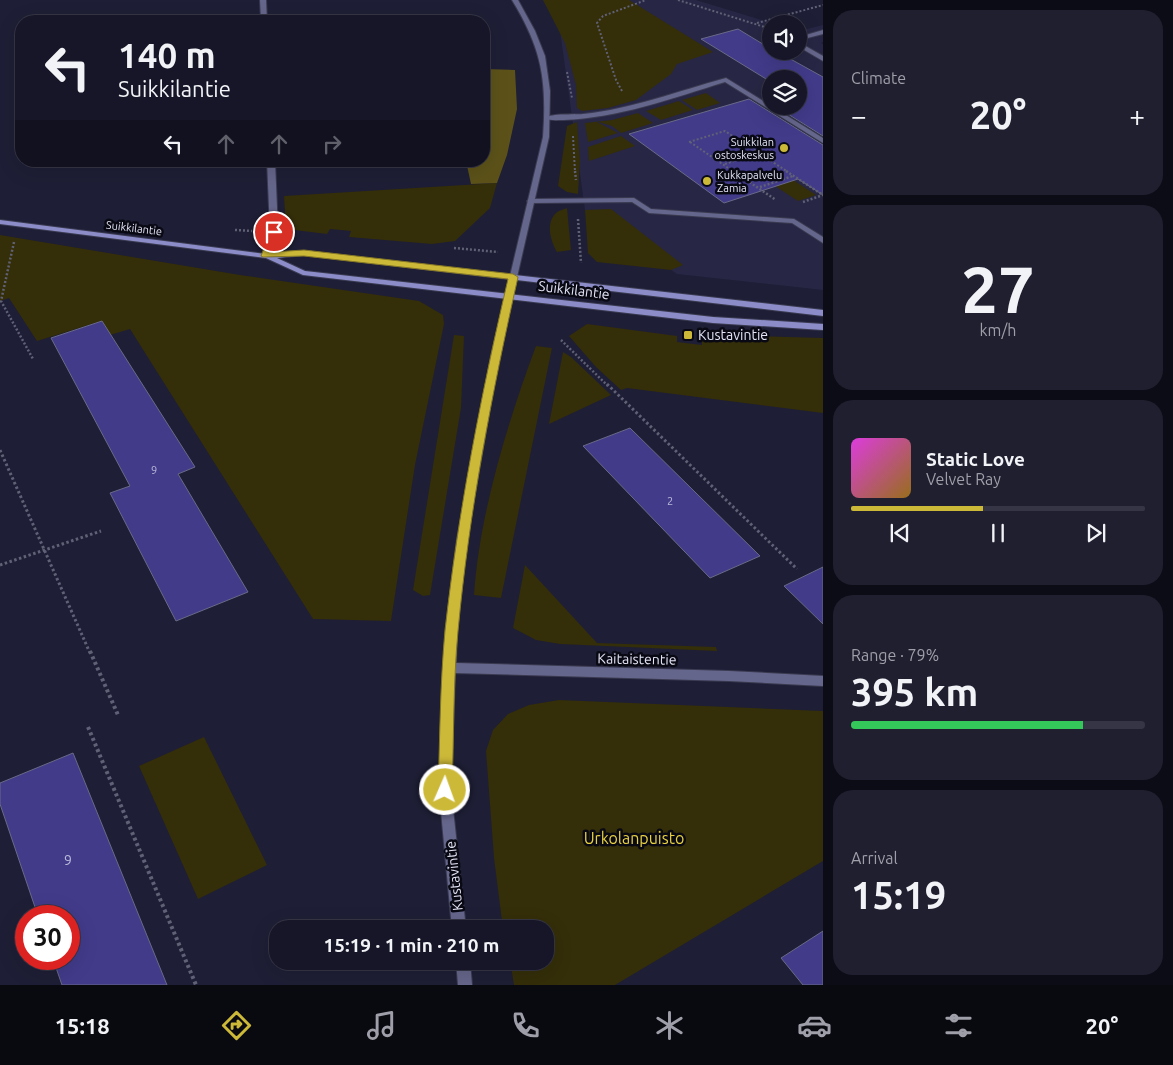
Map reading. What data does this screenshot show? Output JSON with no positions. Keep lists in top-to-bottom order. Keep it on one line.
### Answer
{"streets":{"main road":["Suikkilantie"],"street":["Kaitaistentie","Kustavintie"]},"crossings":[["Suikkilantie","Kustavintie"],["Kaitaistentie","Kustavintie"]],"parks":["Urkolanpuisto"],"places":{"other":["Suikkilan ostoskeskus","Kukkapalvelu Zamia"],"transit":["Kustavintie"]},"house_numbers":["9","2","9"],"page":{"tile":["Climate",["27","km/h"],["Range · 79%","395 km"],["Arrival","15:19"]],"turn":["140 m","Suikkilantie"],"heat":["−","20°","+"],"song":["Static Love","Velvet Ray"],"limit":"30","trip":"15:19 · 1 min · 210 m","tabs":["15:18","20°"]}}
